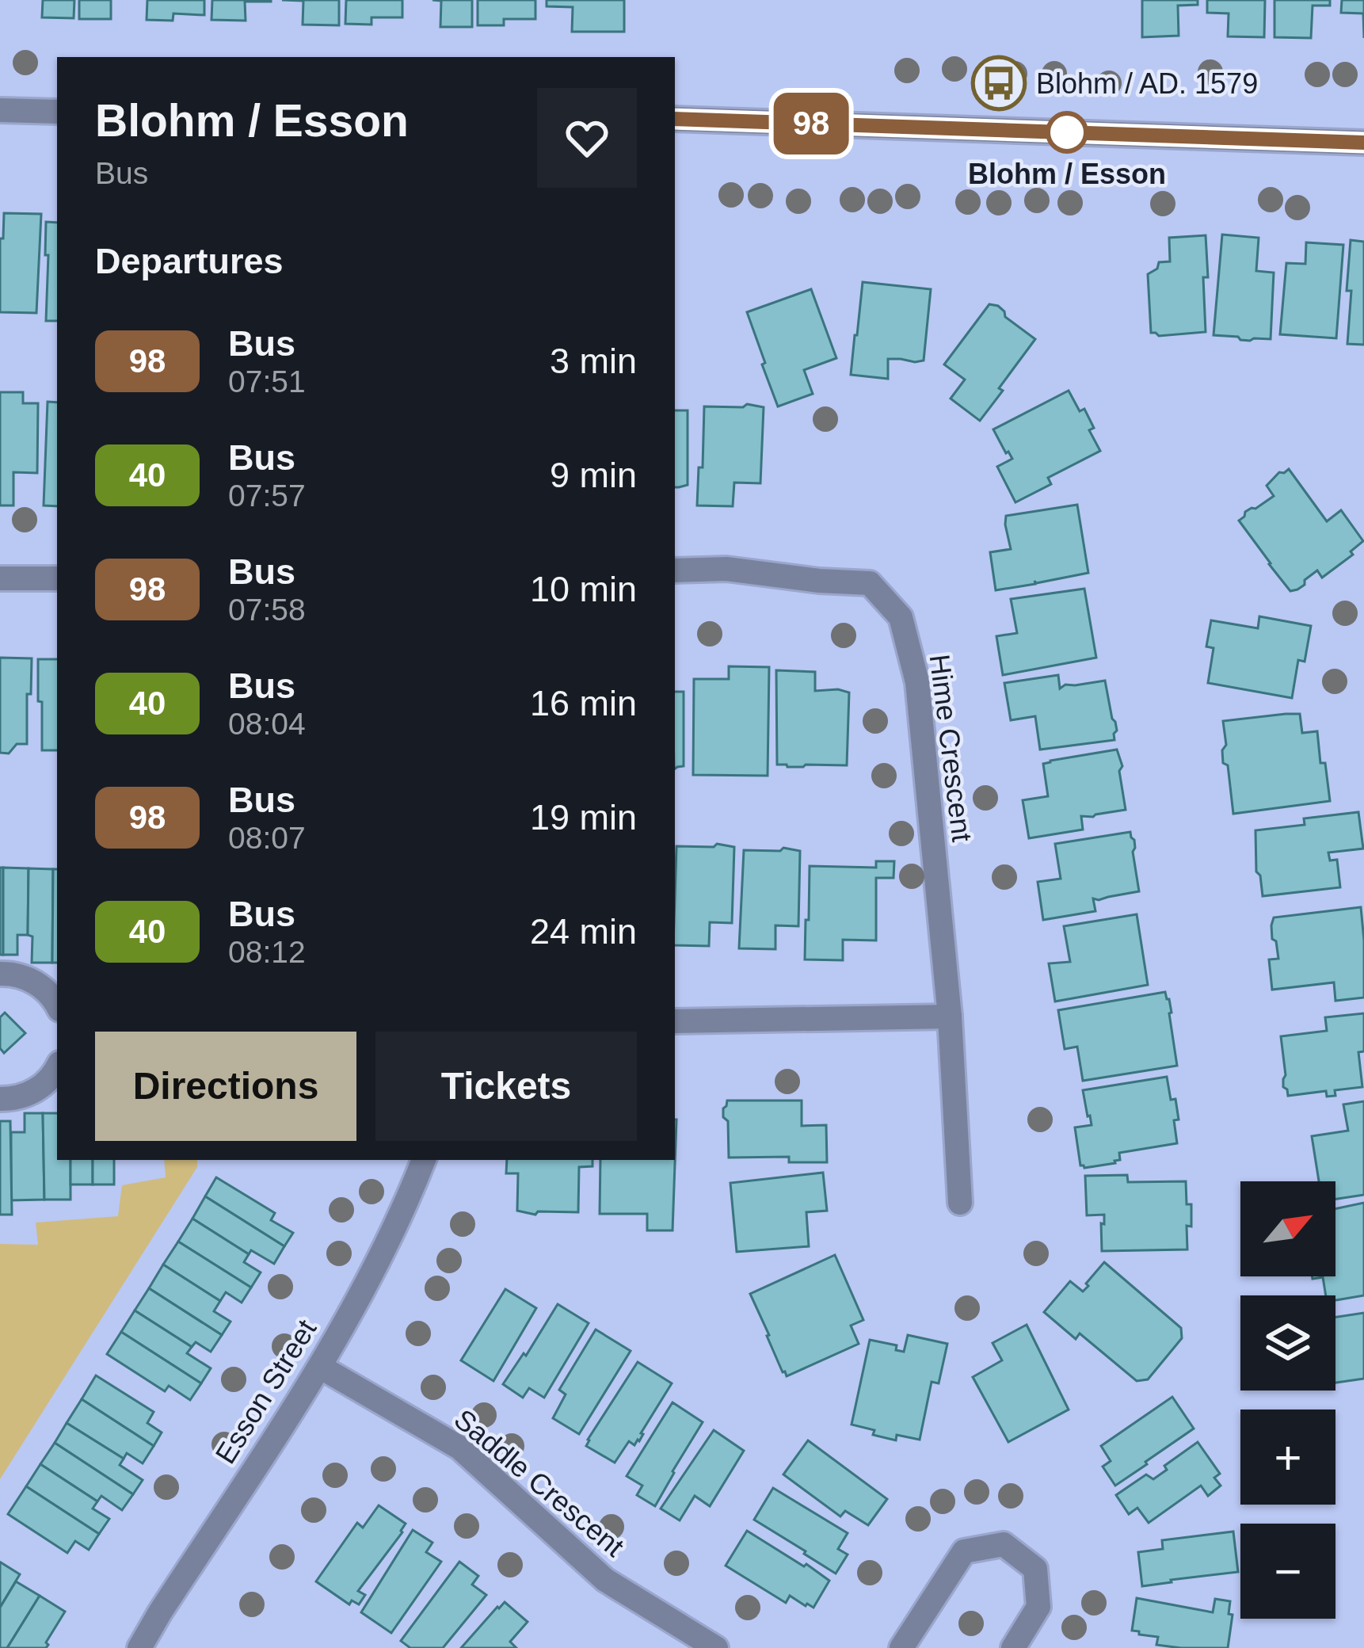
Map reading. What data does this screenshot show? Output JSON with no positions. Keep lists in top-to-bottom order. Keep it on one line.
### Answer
{"streets":{"street":["Hime Crescent","Esson Street","Saddle Crescent"]},"crossings":[["Esson Street","Saddle Crescent"]],"places":{"bus stop":["Blohm / AD. 1579"],"other":["Blohm / Esson"]},"lines":["bus line 98"],"north":"top right","page":{"on_map":"98","heading":[["Blohm / Esson","Bus"],"Departures"],"list":[{"mark":"98","name":"Bus","note":"07:51","value":"3 min"},{"mark":"40","name":"Bus","note":"07:57","value":"9 min"},{"mark":"98","name":"Bus","note":"07:58","value":"10 min"},{"mark":"40","name":"Bus","note":"08:04","value":"16 min"},{"mark":"98","name":"Bus","note":"08:07","value":"19 min"},{"mark":"40","name":"Bus","note":"08:12","value":"24 min"}],"buttons":["Directions","Tickets"],"map_buttons":["+","−"]}}
